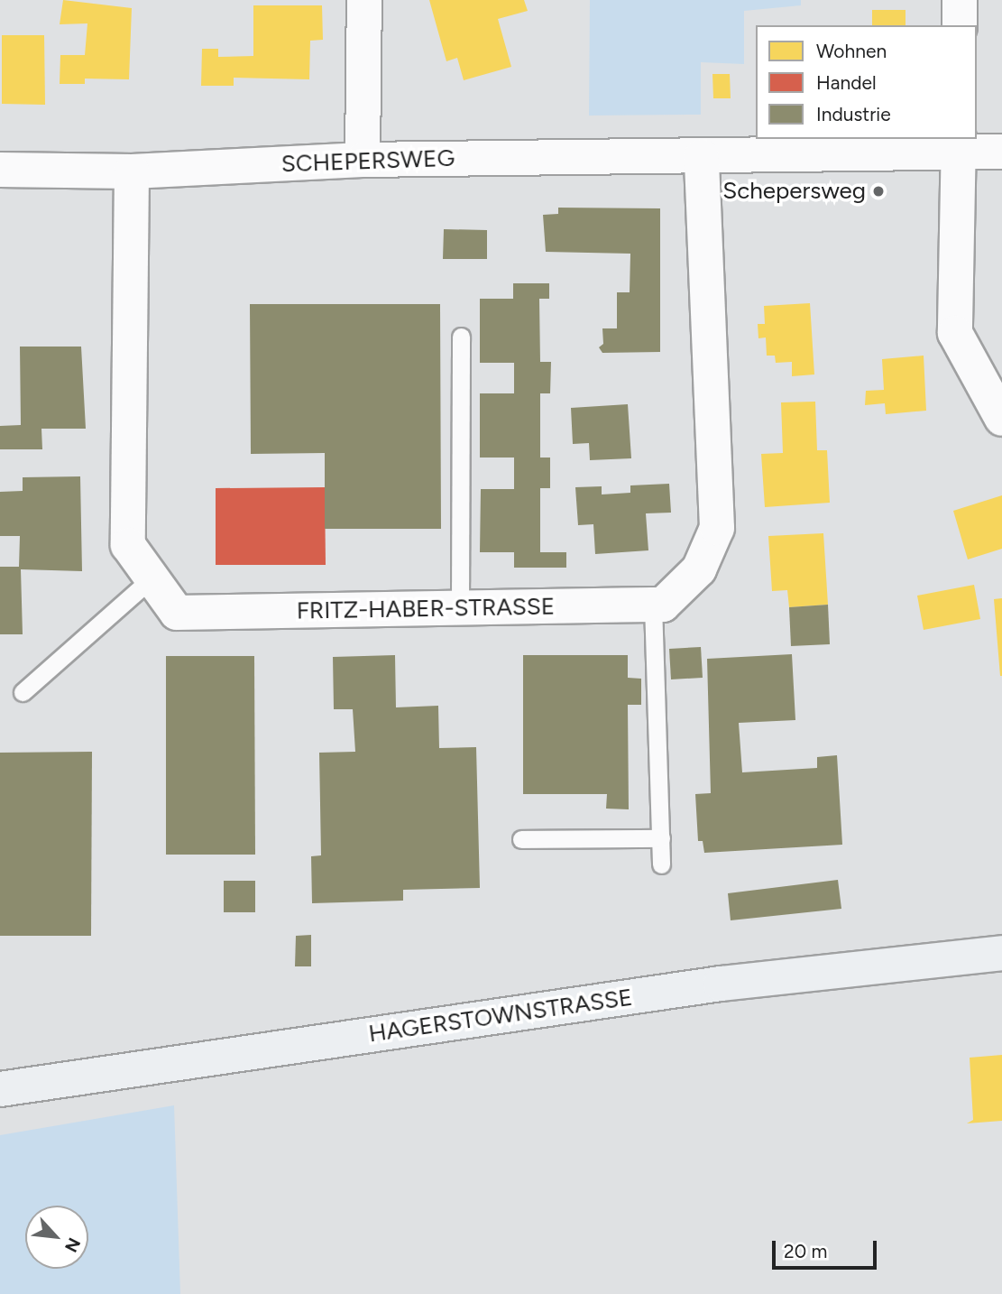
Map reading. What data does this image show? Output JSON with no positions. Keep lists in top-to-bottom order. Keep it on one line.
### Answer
{"streets":{"main road":["HAGERSTOWNSTRASSE"],"street":["SCHEPERSWEG","FRITZ-HABER-STRASSE"]},"crossings":[["SCHEPERSWEG","FRITZ-HABER-STRASSE"]],"places":["Schepersweg"],"legend":["Wohnen","Handel","Industrie"],"scale_bar":"20 m","north":"bottom right"}
